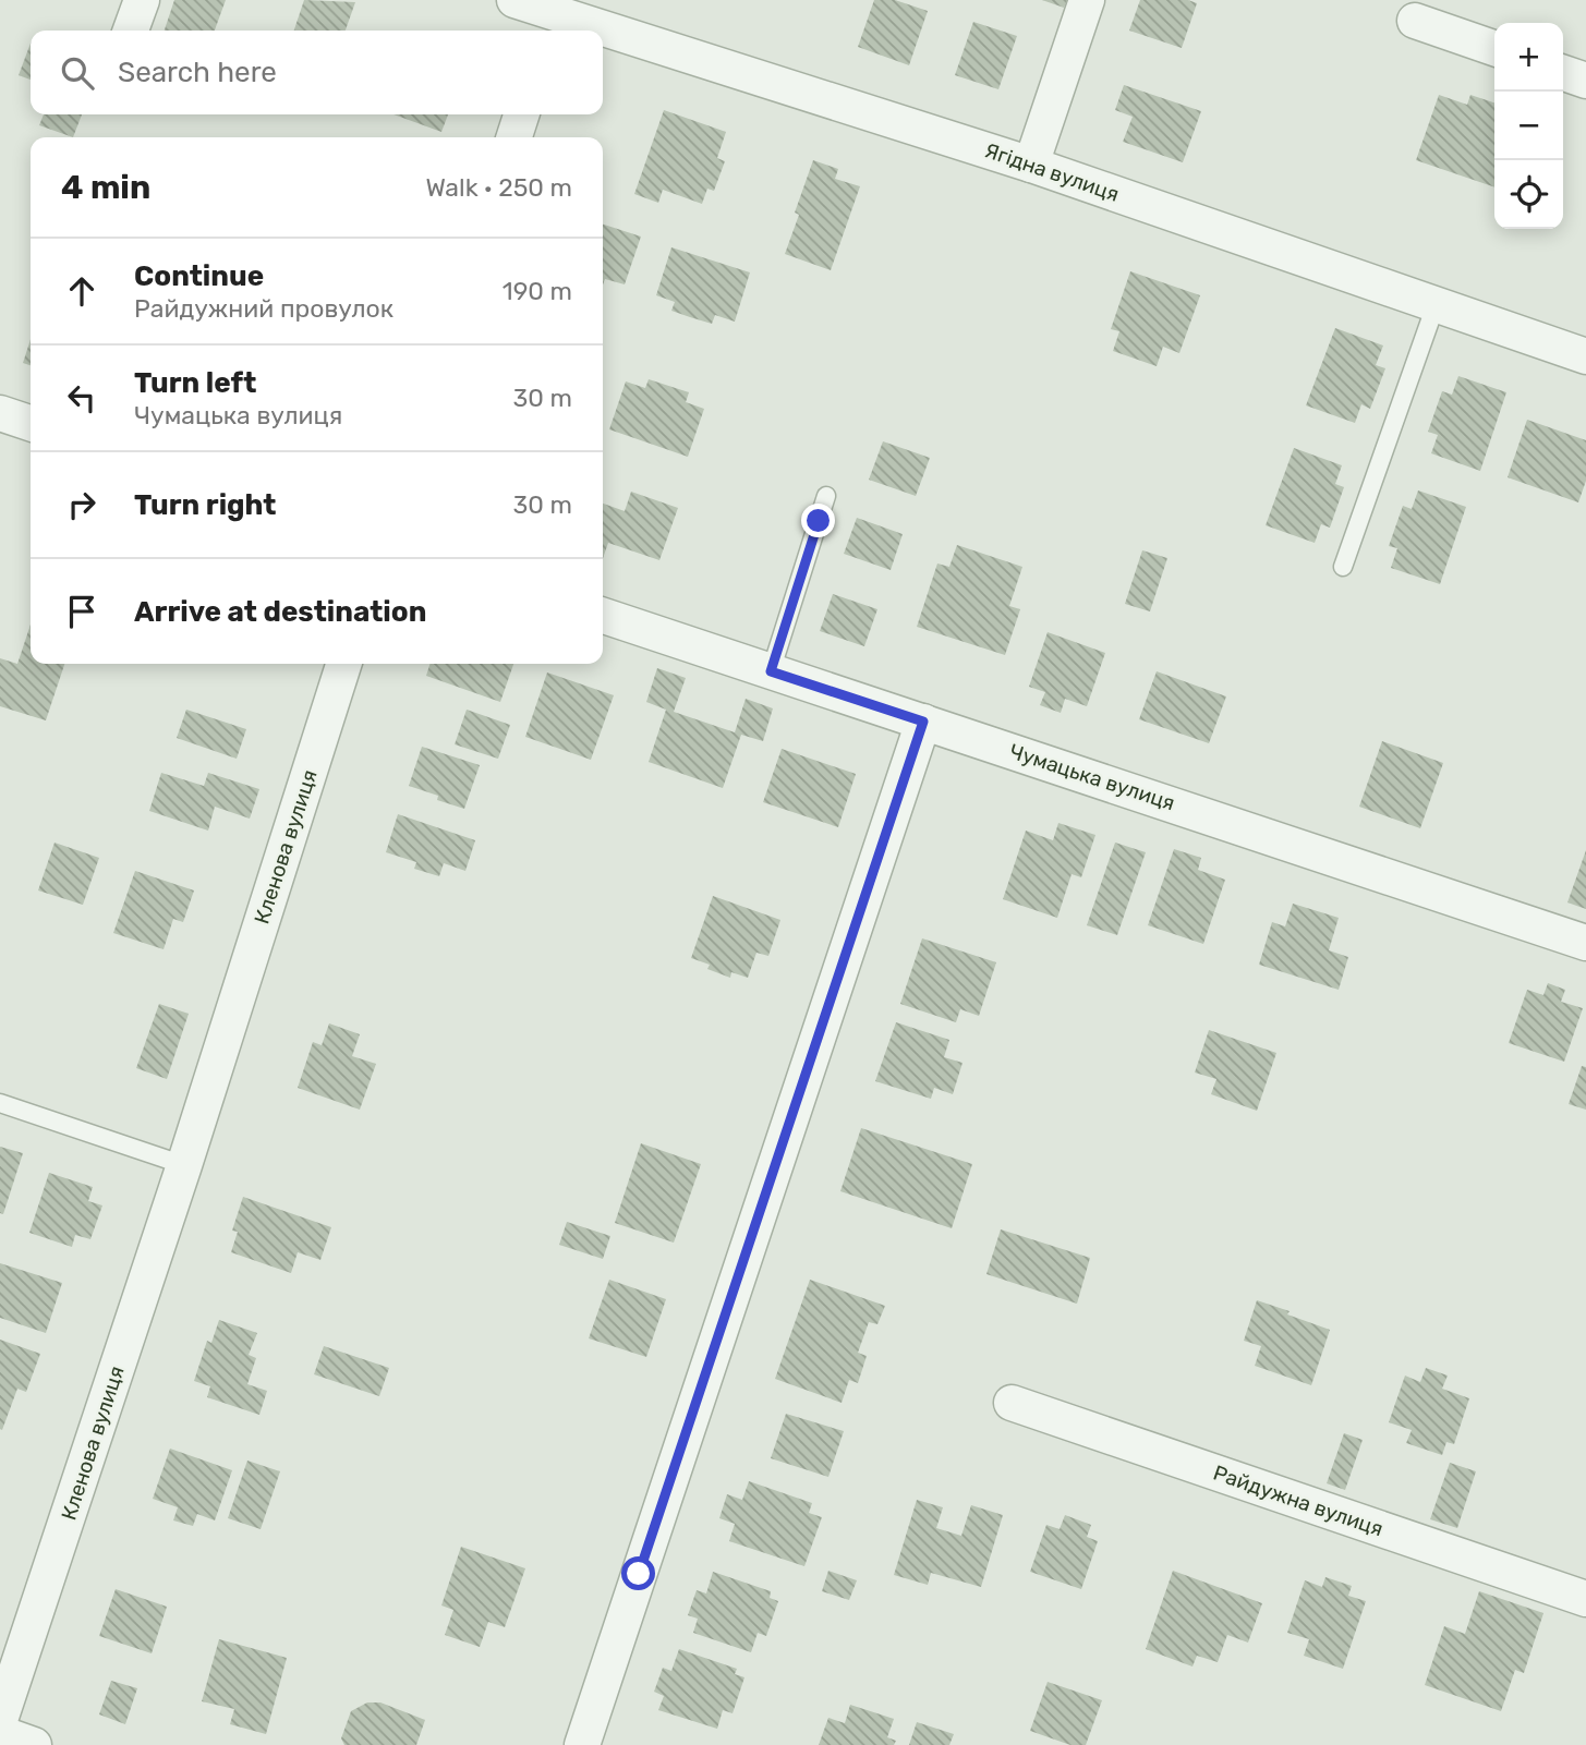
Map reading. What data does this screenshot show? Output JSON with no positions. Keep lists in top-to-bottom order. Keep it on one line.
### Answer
{"streets":{"street":["Ягідна вулиця","Чумацька вулиця","Кленова вулиця","Райдужна вулиця"]},"page":{"map_buttons":["+","−"],"search":"Search here","heading":["4 min","Walk · 250 m"],"list":[["Continue","Райдужний провулок","190 m"],["Turn left","Чумацька вулиця","30 m"],["Turn right","30 m"],"Arrive at destination"]}}
